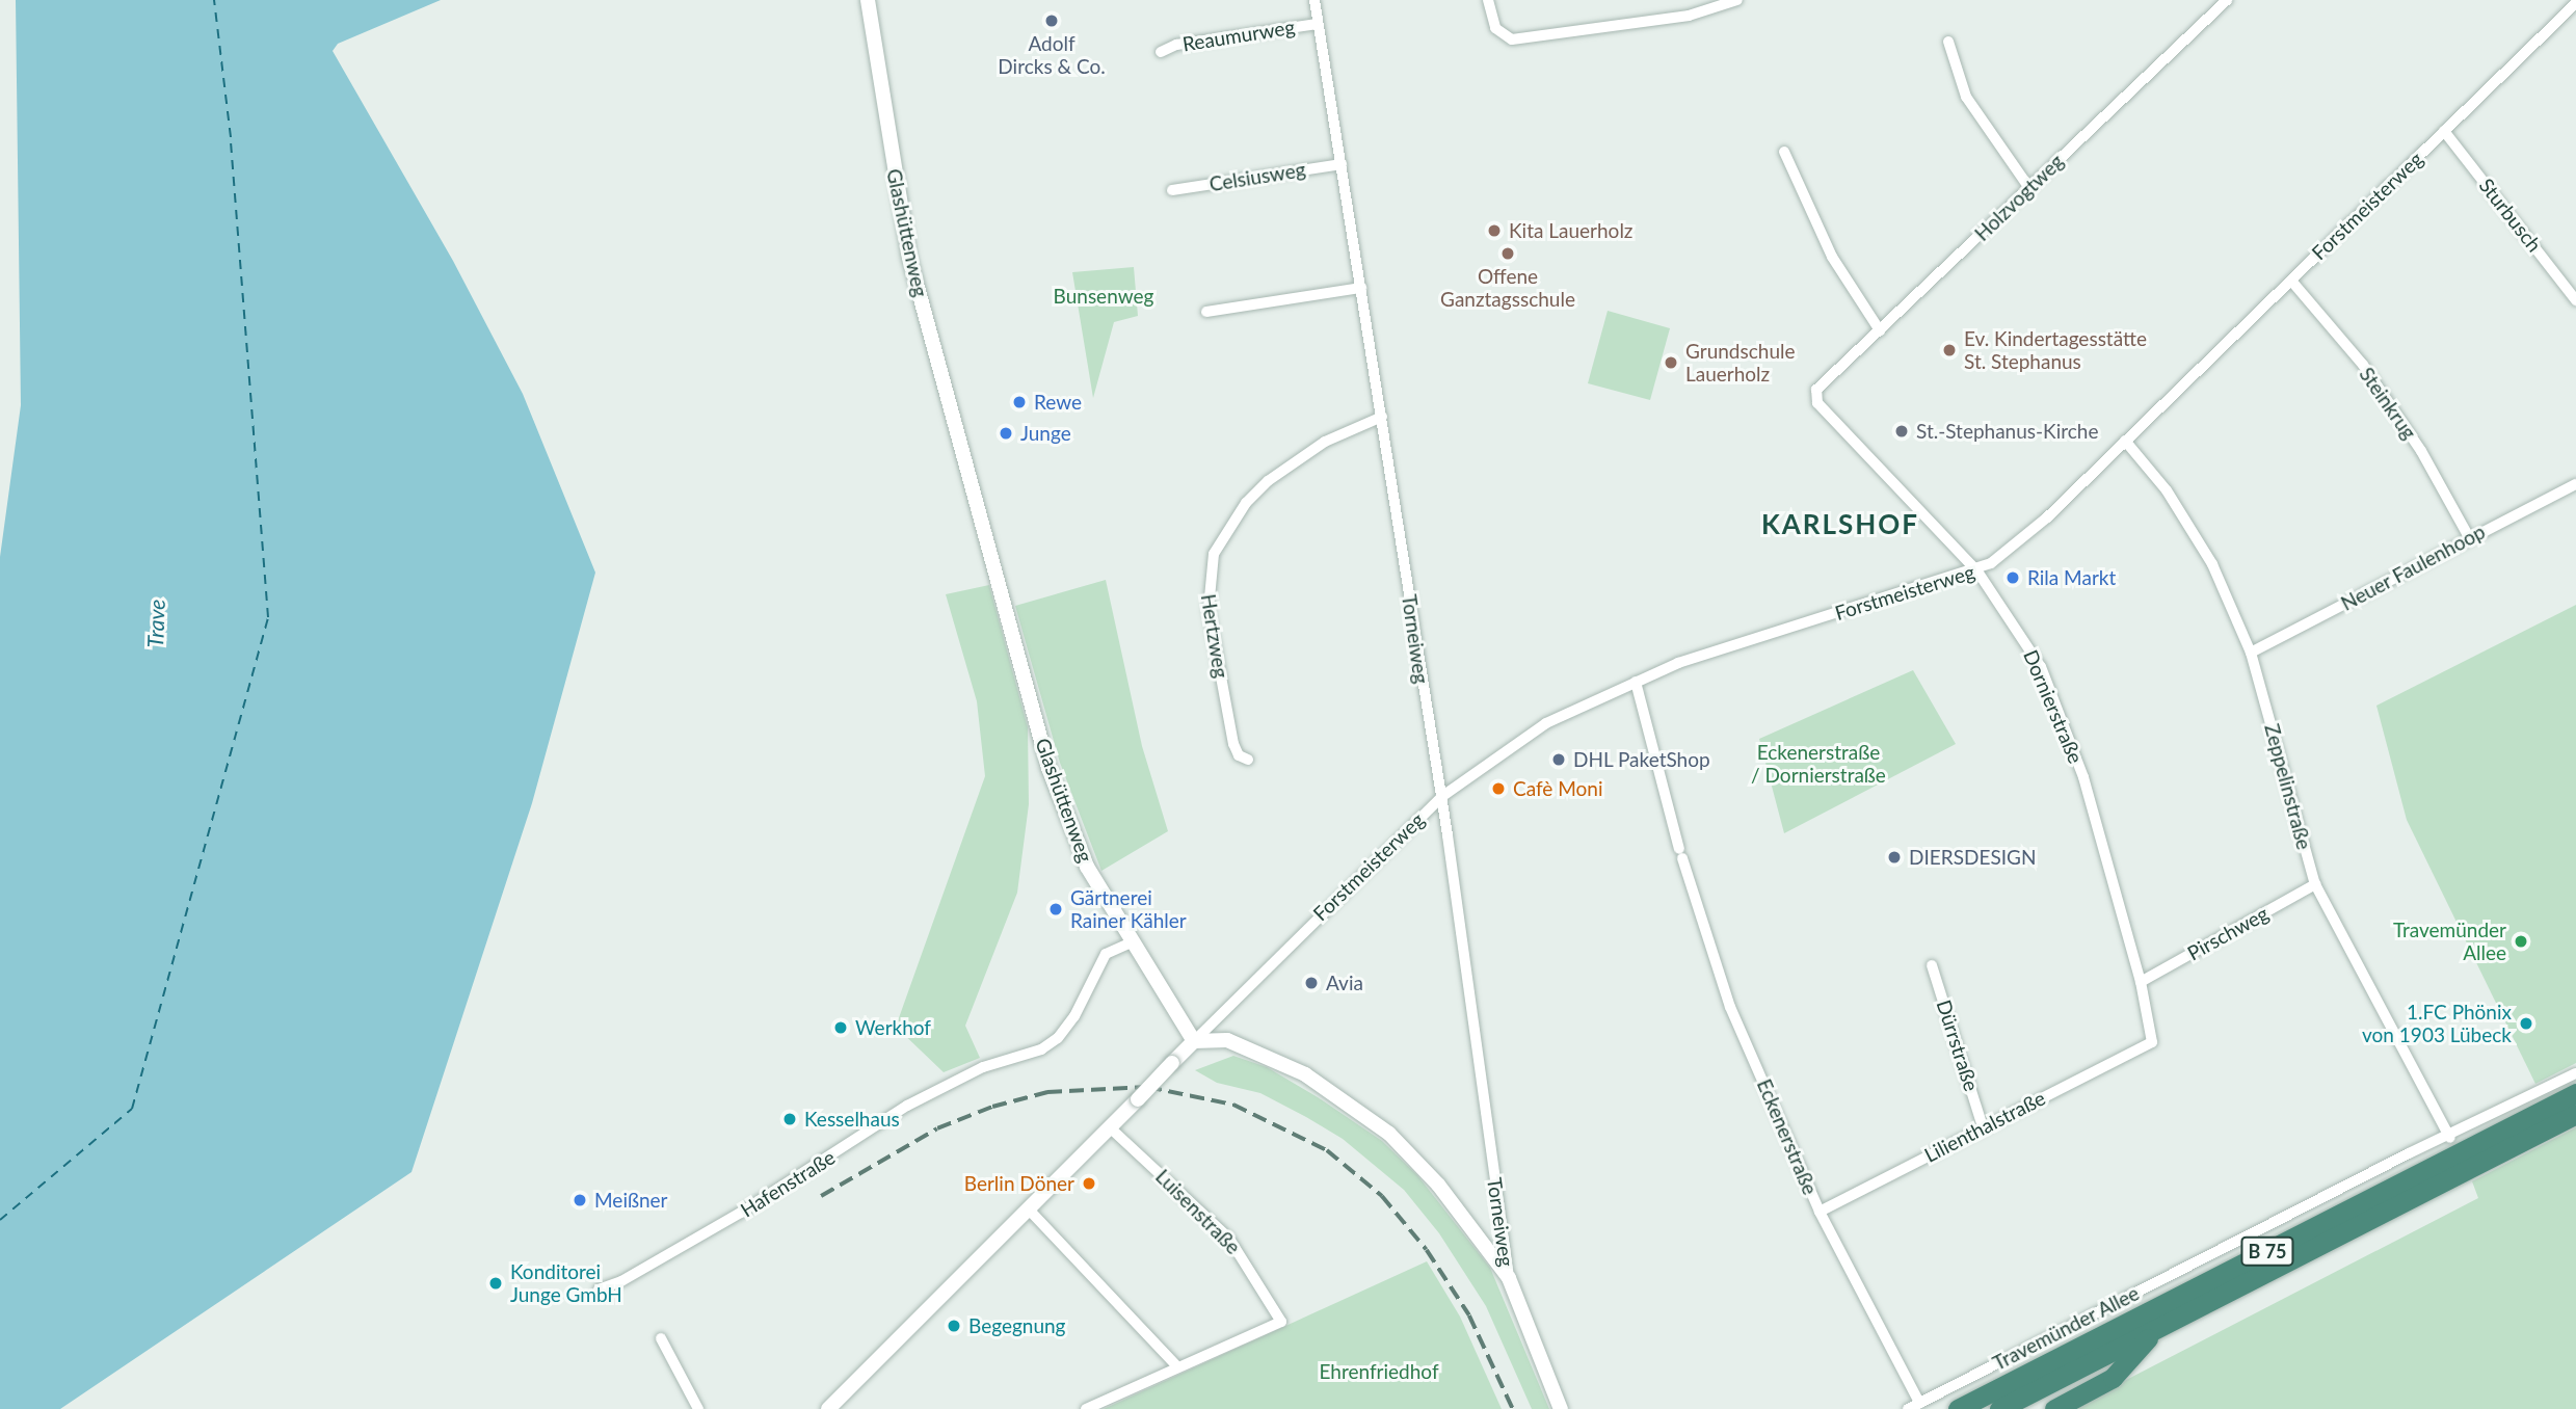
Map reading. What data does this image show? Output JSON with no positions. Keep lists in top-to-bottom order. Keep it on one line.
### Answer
{"streets":{"highway":["B 75","Travemünder Allee"],"street":["Reaumurweg","Celsiusweg","Holzvogtweg","Forstmeisterweg","Sturbusch","Glashüttenweg","Steinkrug","Neuer Faulenhoop","Hertzweg","Torneiweg","Dornierstraße","Zeppelinstraße","Pirschweg","Dürrstraße","Lilienthalstraße","Eckenerstraße","Hafenstraße","Luisenstraße"]},"crossings":[["Reaumurweg","Torneiweg"],["Celsiusweg","Torneiweg"],["Holzvogtweg","Dornierstraße"],["Forstmeisterweg","Sturbusch"],["Forstmeisterweg","Glashüttenweg"],["Forstmeisterweg","Steinkrug"],["Forstmeisterweg","Torneiweg"],["Forstmeisterweg","Dornierstraße"],["Forstmeisterweg","Zeppelinstraße"],["Forstmeisterweg","Eckenerstraße"],["Glashüttenweg","Hafenstraße"],["Steinkrug","Neuer Faulenhoop"],["Neuer Faulenhoop","Zeppelinstraße"],["Hertzweg","Torneiweg"],["Dornierstraße","Pirschweg"],["Dornierstraße","Lilienthalstraße"],["Zeppelinstraße","Pirschweg"],["Zeppelinstraße","Travemünder Allee"],["Dürrstraße","Lilienthalstraße"],["Lilienthalstraße","Eckenerstraße"],["Eckenerstraße","Travemünder Allee"]],"districts":["KARLSHOF"],"water":["Trave"],"parks":["Bunsenweg","Eckenerstraße / Dornierstraße","Ehrenfriedhof"],"places":["Adolf Dircks & Co.","Kita Lauerholz","Offene Ganztagsschule","Ev. Kindertagesstätte St. Stephanus","Grundschule Lauerholz","Rewe","St.-Stephanus-Kirche","Junge","Rila Markt","DHL PaketShop","Cafè Moni","DIERSDESIGN","Gärtnerei Rainer Kähler","Travemünder Allee","Avia","1.FC Phönix von 1903 Lübeck","Werkhof","Kesselhaus","Berlin Döner","Meißner","Konditorei Junge GmbH","Begegnung"]}
